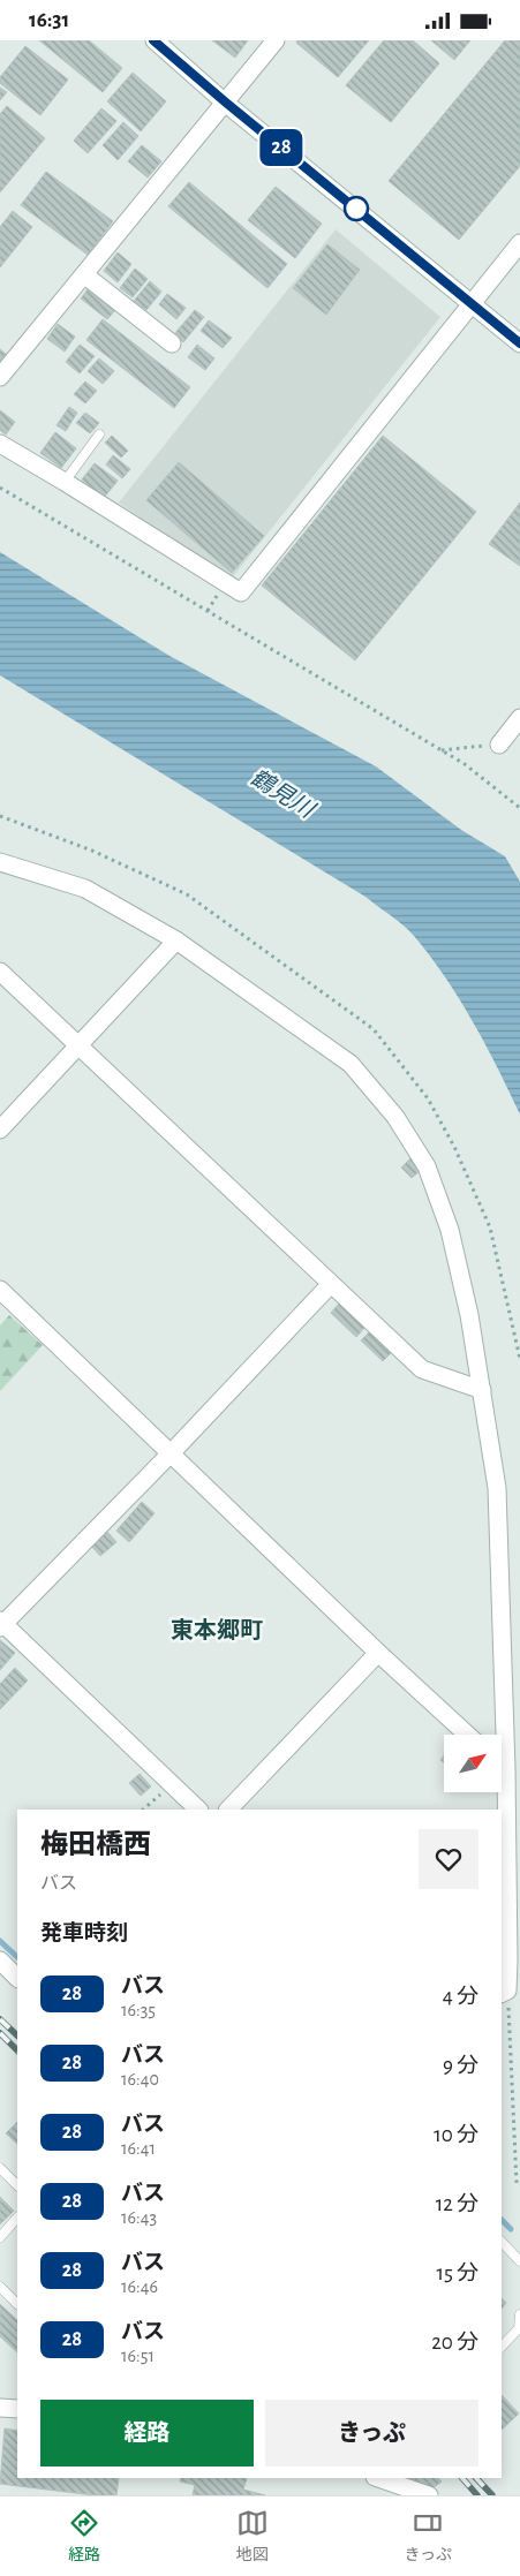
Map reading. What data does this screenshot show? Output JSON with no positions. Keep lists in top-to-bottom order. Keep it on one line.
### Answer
{"districts":["東本郷町"],"water":["鶴見川"],"lines":["bus line 28"],"north":"top right","page":{"status":"16:31","on_map":"28","heading":[["梅田橋西","バス"],"発車時刻"],"list":[{"mark":"28","name":"バス","note":"16:35","value":"4 分"},{"mark":"28","name":"バス","note":"16:40","value":"9 分"},{"mark":"28","name":"バス","note":"16:41","value":"10 分"},{"mark":"28","name":"バス","note":"16:43","value":"12 分"},{"mark":"28","name":"バス","note":"16:46","value":"15 分"},{"mark":"28","name":"バス","note":"16:51","value":"20 分"}],"buttons":["経路","きっぷ"],"tabs":["経路","地図","きっぷ"]}}
